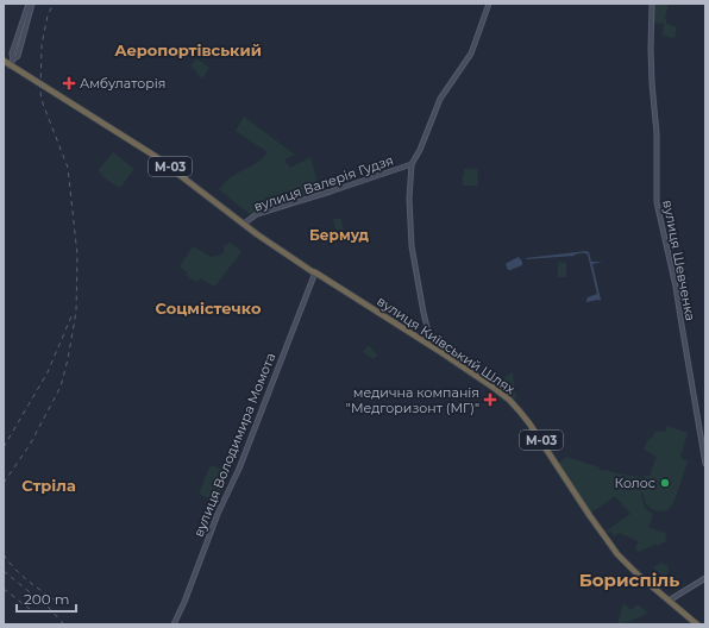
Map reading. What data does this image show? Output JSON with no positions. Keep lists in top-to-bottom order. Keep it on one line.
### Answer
{"streets":{"highway":["М-03","вулиця Київський Шлях"],"main road":["вулиця Валерія Гудзя","вулиця Шевченка","вулиця Володимира Момота"]},"crossings":[["вулиця Валерія Гудзя","вулиця Київський Шлях"],["вулиця Київський Шлях","вулиця Володимира Момота"]],"districts":["Аеропортівський","Бермуд","Соцмістечко","Стріла","Бориспіль"],"places":{"health":["Амбулаторія","медична компанія \"Медгоризонт (МГ)\""],"other":["Колос"]},"scale_bar":"200 m"}
